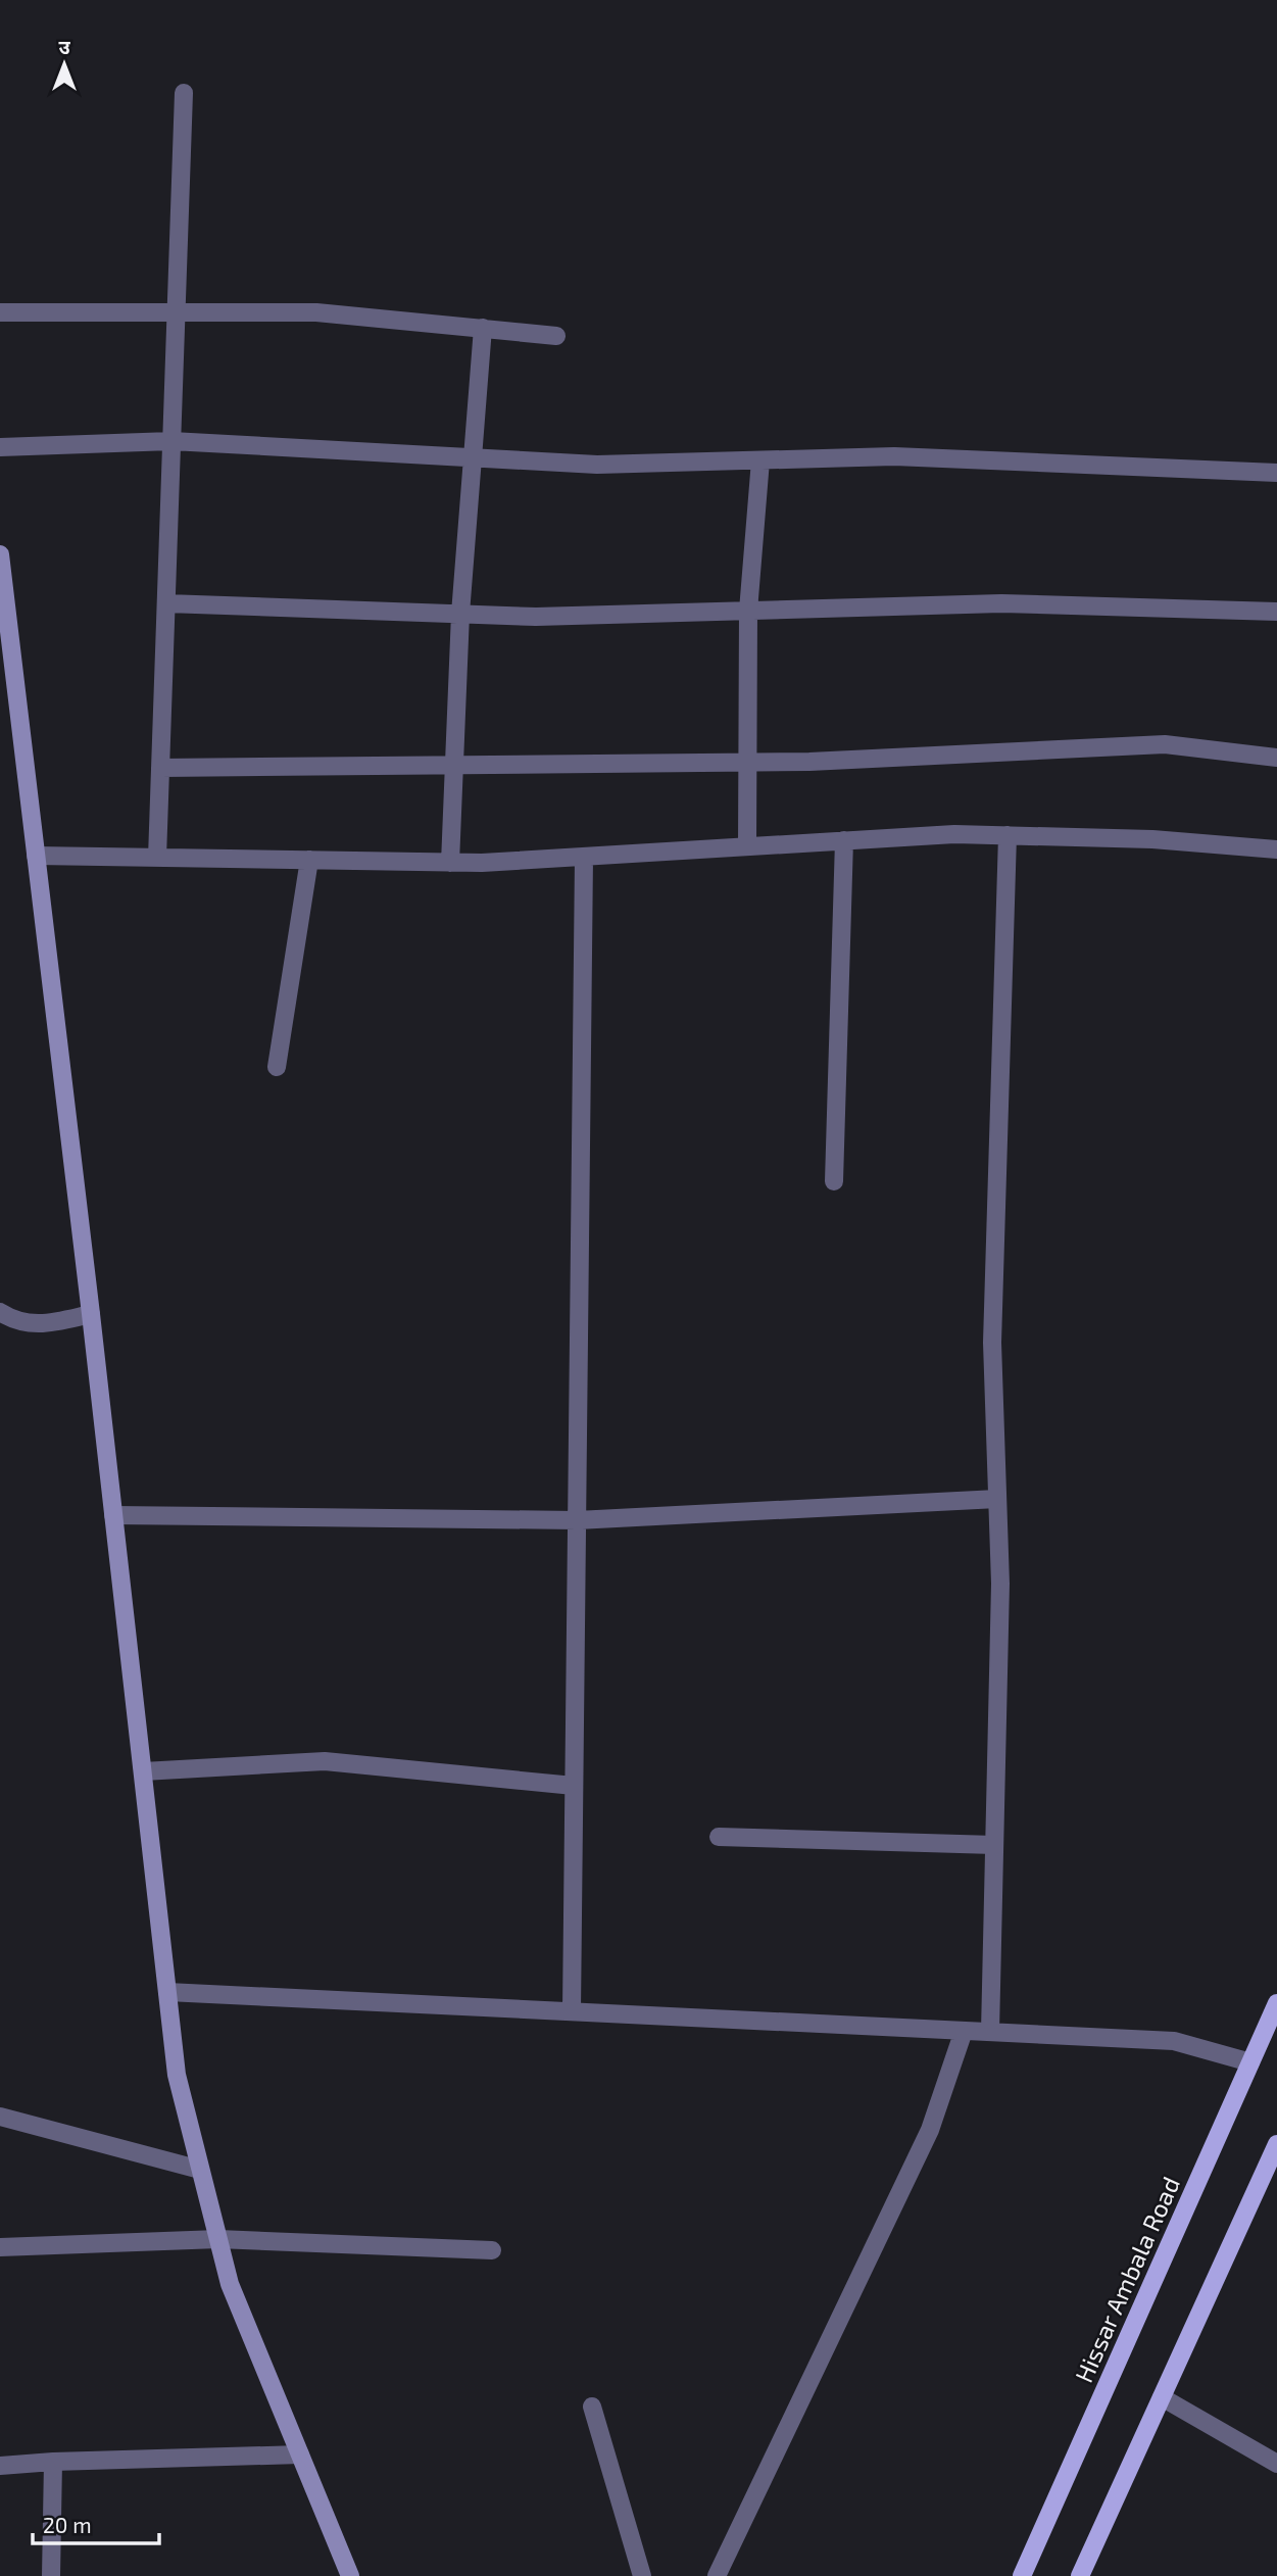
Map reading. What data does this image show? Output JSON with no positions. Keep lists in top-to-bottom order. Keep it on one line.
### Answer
{"streets":{"main road":["Hissar Ambala Road"]},"scale_bar":"20 m","north":"top"}
